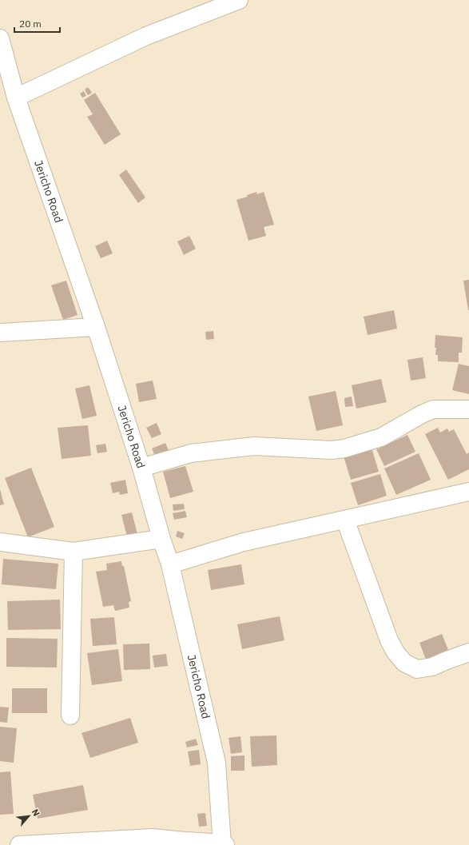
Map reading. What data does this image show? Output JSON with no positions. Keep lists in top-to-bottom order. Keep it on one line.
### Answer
{"streets":{"street":["Jericho Road"]},"scale_bar":"20 m","north":"top right"}
